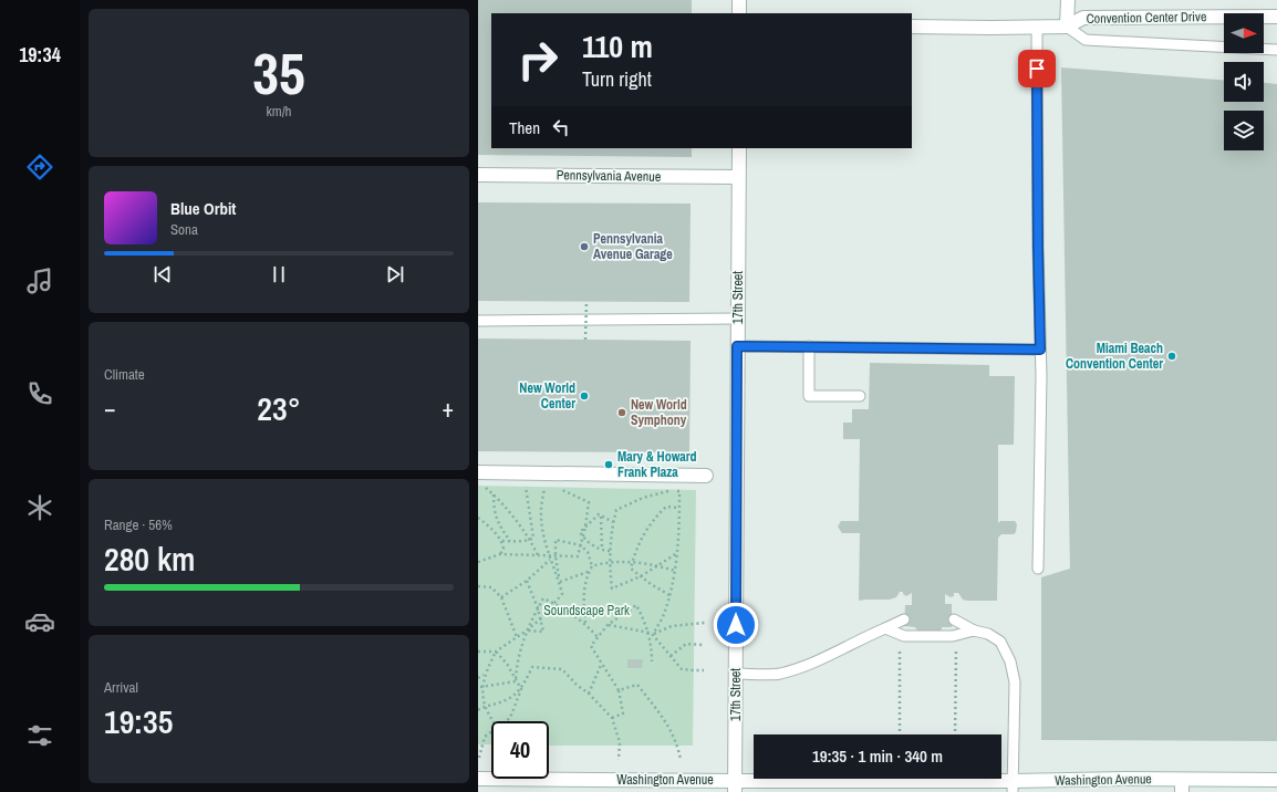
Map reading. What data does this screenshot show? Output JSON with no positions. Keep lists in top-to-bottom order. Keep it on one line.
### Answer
{"streets":{"street":["Convention Center Drive","Pennsylvania Avenue","17th Street","Washington Avenue"]},"crossings":[["Pennsylvania Avenue","17th Street"],["17th Street","Washington Avenue"]],"parks":["Soundscape Park"],"places":["Pennsylvania Avenue Garage","Miami Beach Convention Center","New World Center","New World Symphony","Mary & Howard Frank Plaza"],"north":"right","page":{"tabs":"19:34","tile":[["35","km/h"],"Climate",["Range · 56%","280 km"],["Arrival","19:35"]],"turn":["110 m","Turn right"],"then":"Then","song":["Blue Orbit","Sona"],"heat":["−","23°","+"],"limit":"40","trip":"19:35 · 1 min · 340 m"}}
